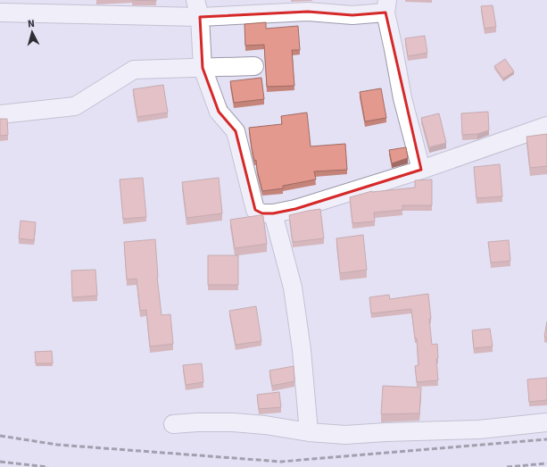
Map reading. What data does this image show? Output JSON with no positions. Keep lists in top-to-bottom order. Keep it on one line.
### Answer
{"north":"top"}
